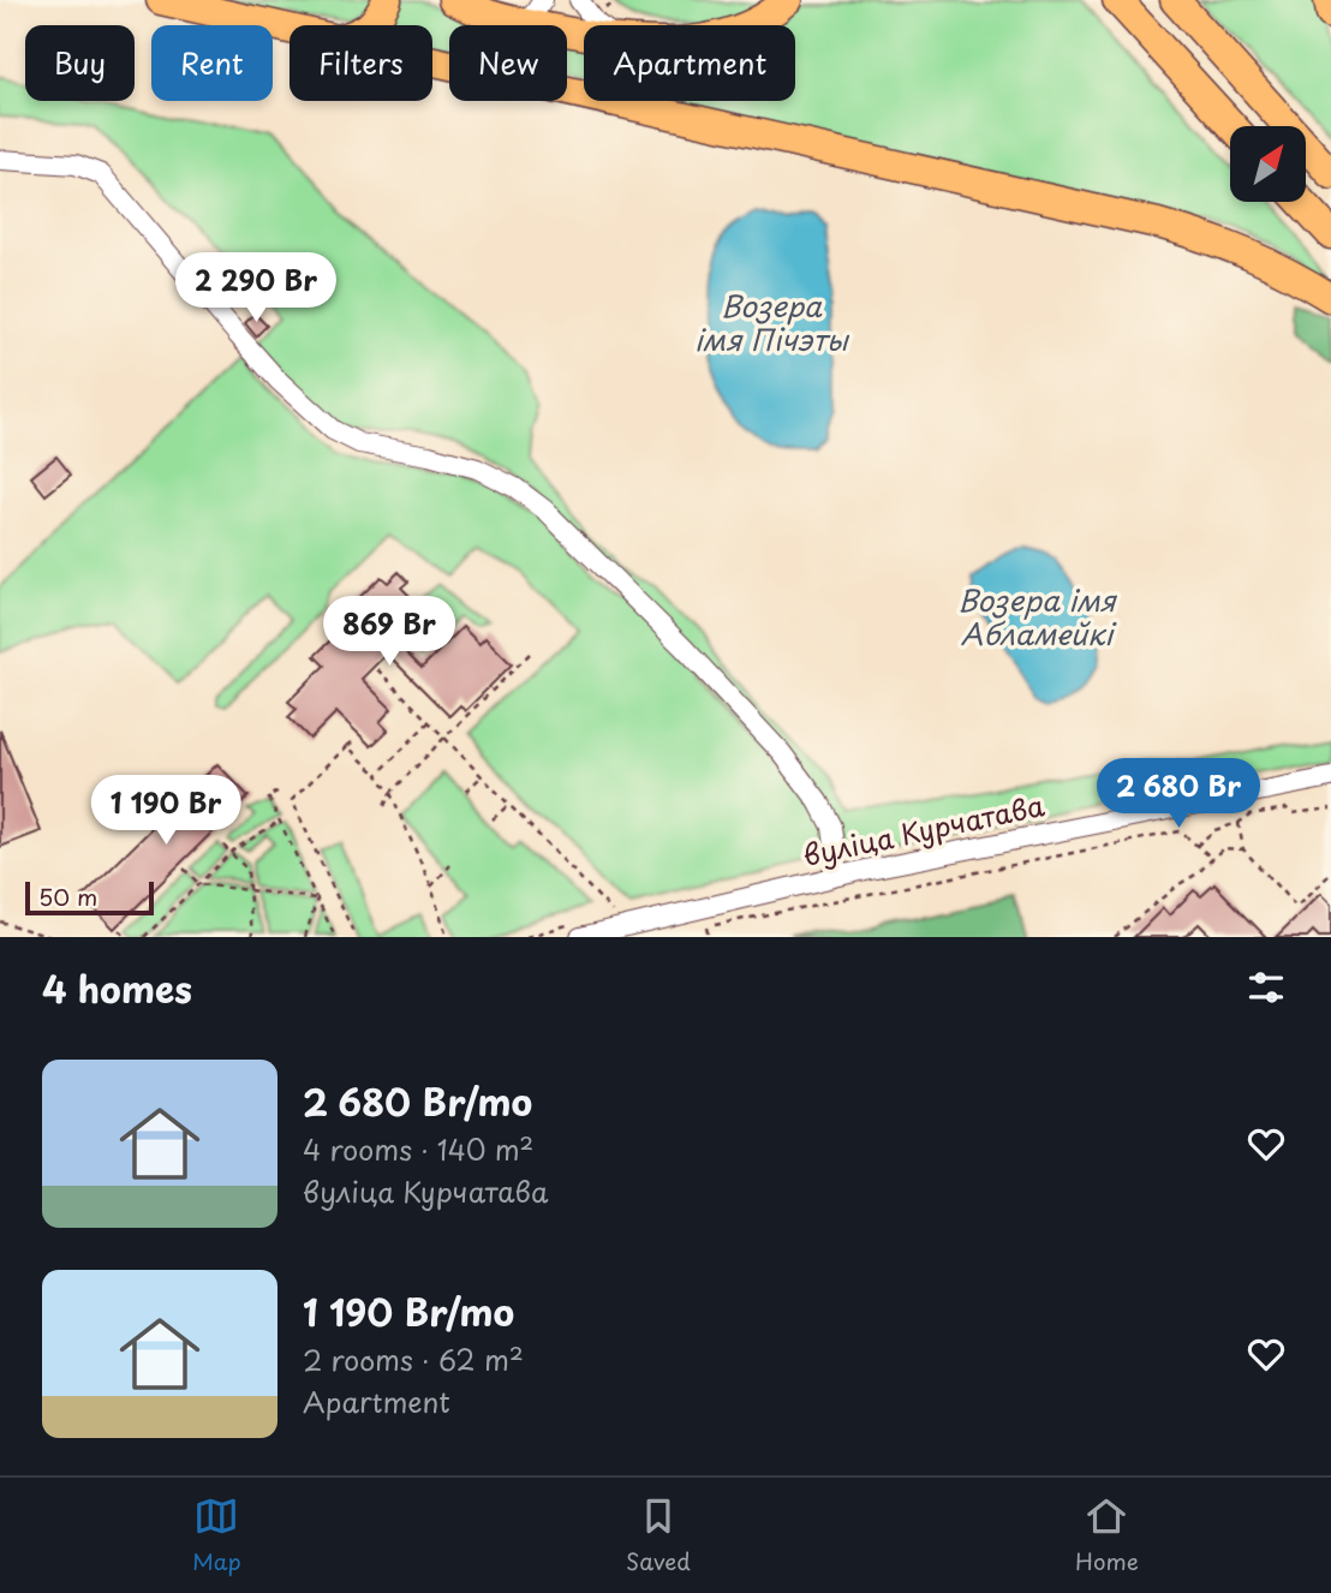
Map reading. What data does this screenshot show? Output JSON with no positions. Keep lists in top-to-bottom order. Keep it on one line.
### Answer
{"streets":{"street":["вуліца Курчатава"]},"water":["Возера імя Пічэты","Возера імя Абламейкі"],"scale_bar":"50 m","north":"top right","page":{"chip":["Buy","Rent","Filters","New","Apartment"],"price":["2 290 Br","869 Br","2 680 Br","1 190 Br"],"scale":"50 m","heading":"4 homes","list":[{"name":"2 680 Br/mo","note":"4 rooms · 140 m² · вуліца Курчатава"},{"name":"1 190 Br/mo","note":"2 rooms · 62 m² · Apartment"}],"tabs":["Map","Saved","Home"]}}
